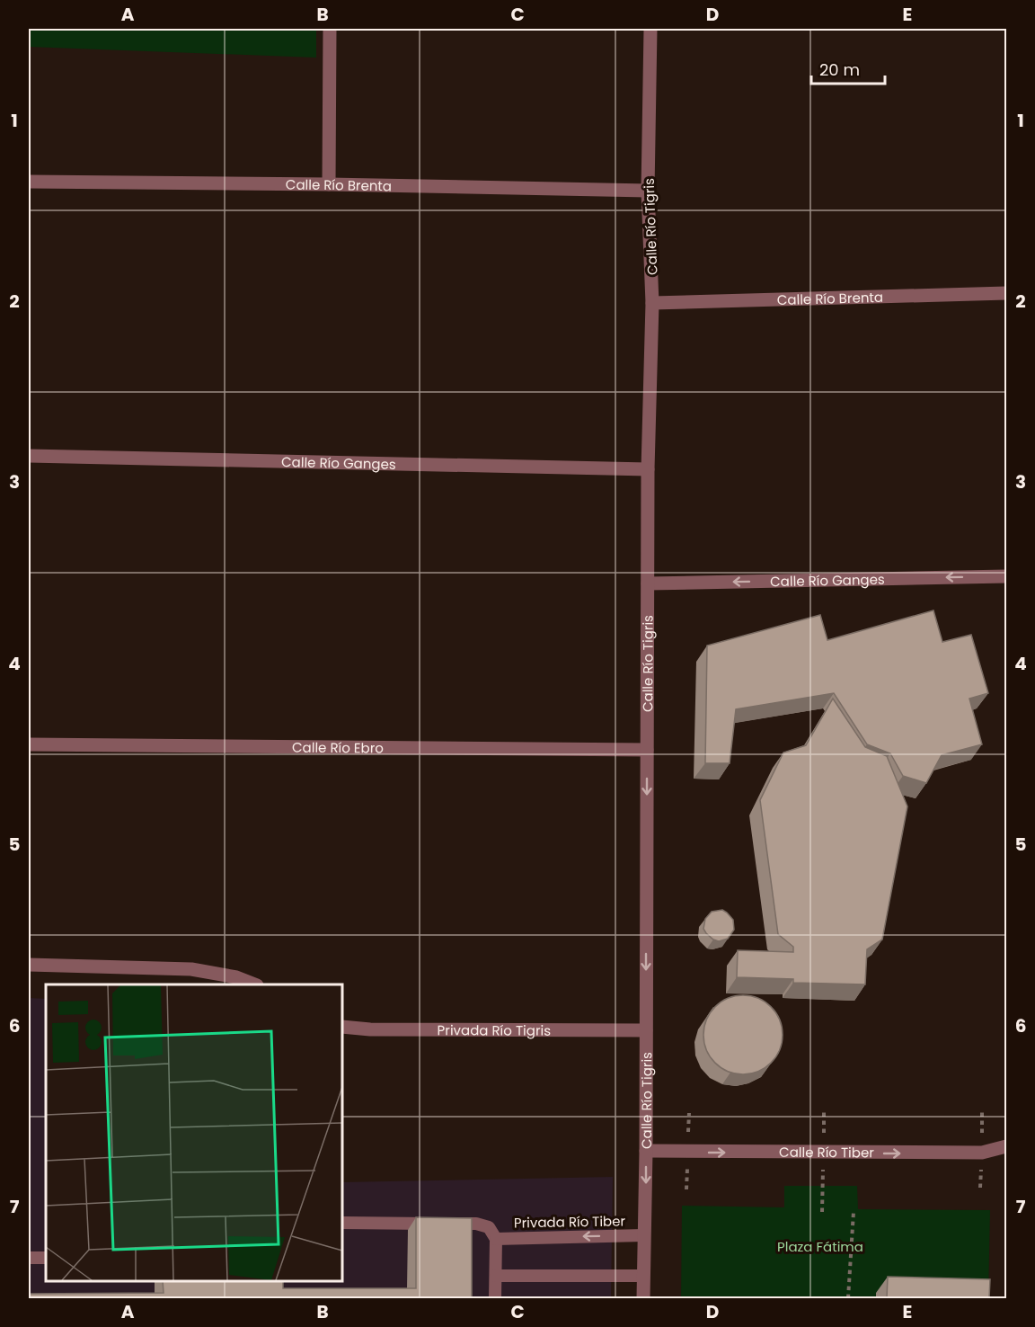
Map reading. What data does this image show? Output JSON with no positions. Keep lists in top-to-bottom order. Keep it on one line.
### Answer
{"streets":{"street":["Calle Río Brenta","Calle Río Tigris","Calle Río Ganges","Calle Río Ebro","Privada Río Tigris","Calle Río Tiber"],"lane":["Privada Río Tiber"]},"crossings":[["Calle Río Brenta","Calle Río Tigris"],["Calle Río Tigris","Calle Río Ganges"],["Calle Río Tigris","Calle Río Ebro"],["Calle Río Tigris","Privada Río Tigris"],["Calle Río Tigris","Calle Río Tiber"],["Calle Río Tigris","Privada Río Tiber"]],"one_way":["Calle Río Ganges","Calle Río Tiber"],"parks":["Plaza Fátima"],"scale_bar":"20 m","grid":{"columns":["A","B","C","D","E"],"rows":["1","2","3","4","5","6","7"]}}
